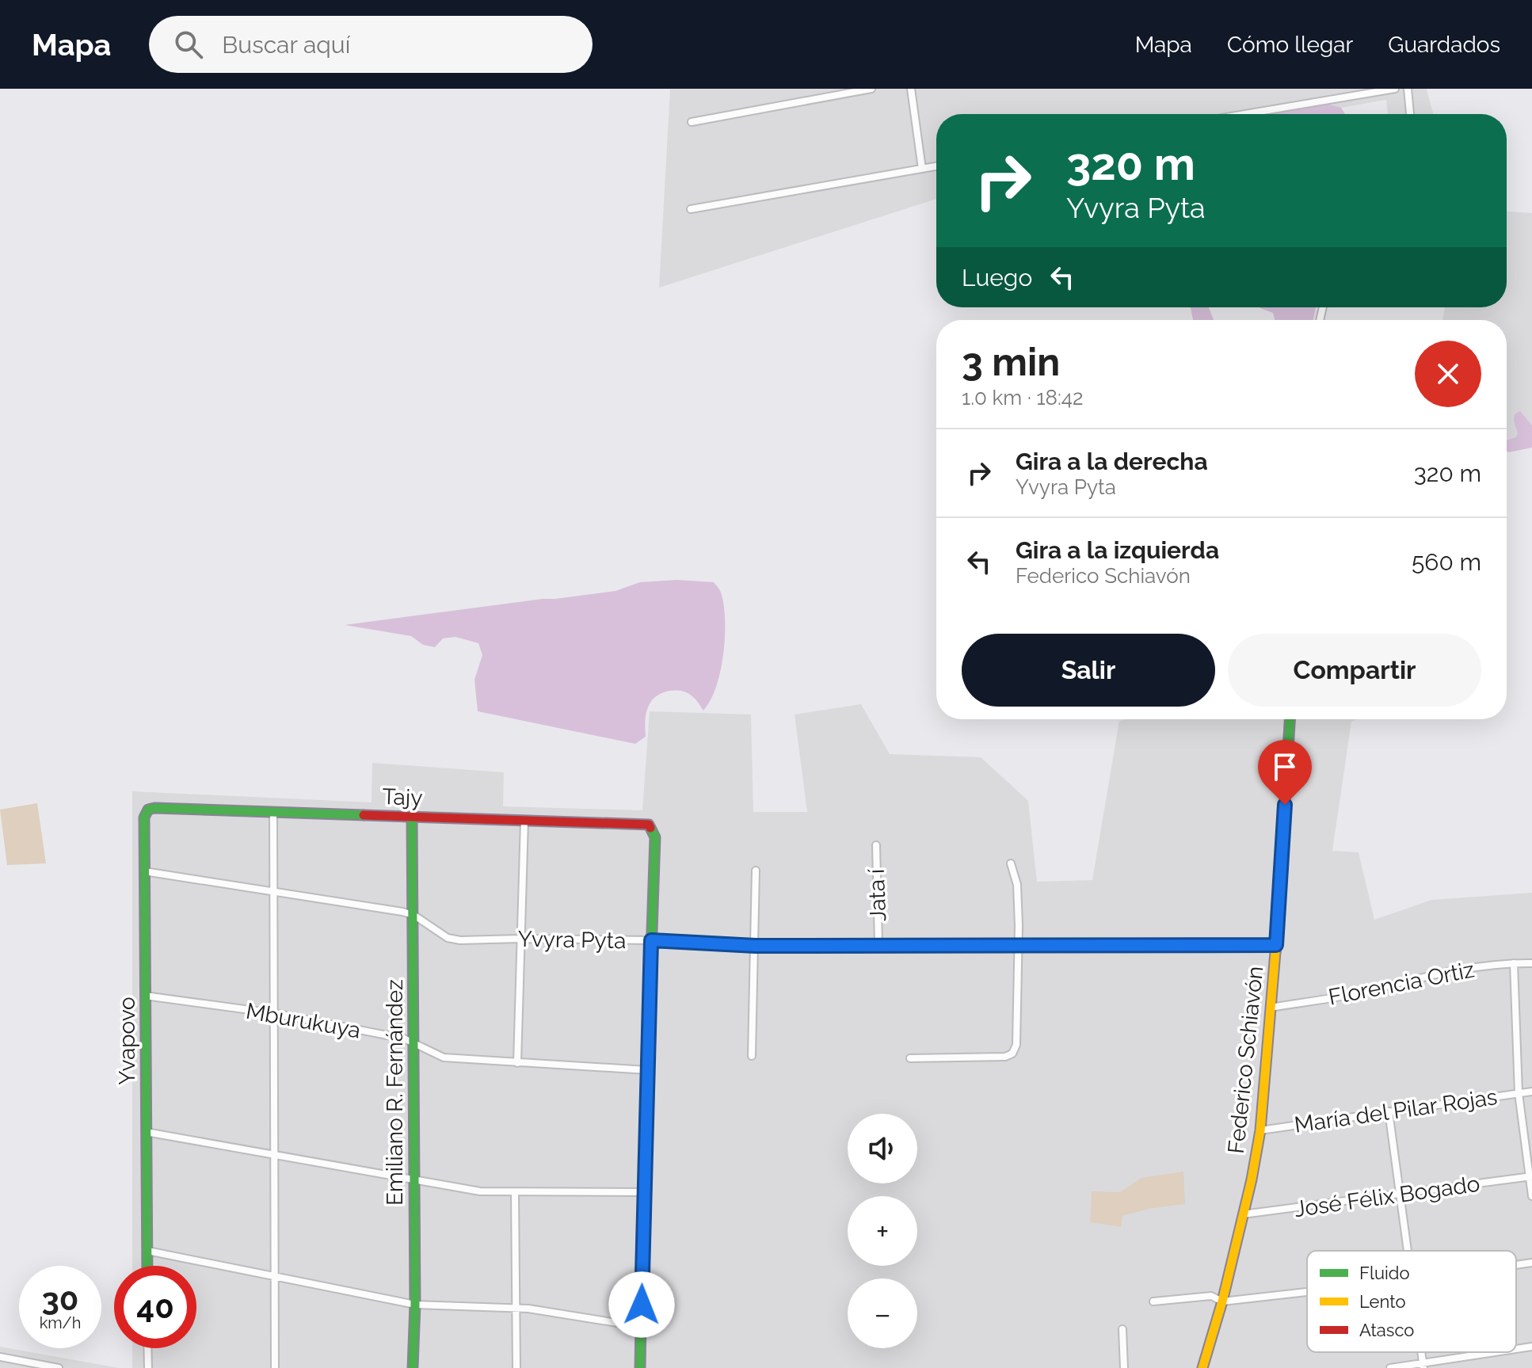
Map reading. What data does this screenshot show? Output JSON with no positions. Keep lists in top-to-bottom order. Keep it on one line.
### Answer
{"streets":{"street":["Tajy","Jata í","Yvyra Pyta","Florencia Ortiz","Mburukuya","Yvapovo","Federico Schiavón","Emiliano R. Fernández","María del Pilar Rojas","José Félix Bogado"]},"crossings":[["Tajy","Yvyra Pyta"],["Tajy","Yvapovo"],["Tajy","Emiliano R. Fernández"],["Jata í","Yvyra Pyta"],["Yvyra Pyta","Yvapovo"],["Yvyra Pyta","Federico Schiavón"],["Yvyra Pyta","Emiliano R. Fernández"],["Florencia Ortiz","Federico Schiavón"],["Mburukuya","Yvapovo"],["Mburukuya","Emiliano R. Fernández"],["Federico Schiavón","María del Pilar Rojas"],["Federico Schiavón","José Félix Bogado"]],"legend":["Fluido","Lento","Atasco"],"page":{"header":"Mapa","search":"Buscar aquí","nav":["Mapa","Cómo llegar","Guardados"],"turn":["320 m","Yvyra Pyta"],"then":"Luego","heading":["3 min","1.0 km · 18:42"],"list":[{"name":"Gira a la derecha","note":"Yvyra Pyta","value":"320 m"},{"name":"Gira a la izquierda","note":"Federico Schiavón","value":"560 m"}],"buttons":["Salir","Compartir"],"map_buttons":["+","−"],"speed":"30 km/h","limit":"40"}}
